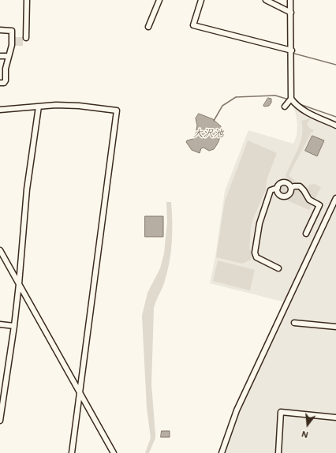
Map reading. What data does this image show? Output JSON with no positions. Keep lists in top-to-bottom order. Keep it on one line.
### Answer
{"water":["大沢池"],"north":"bottom"}
